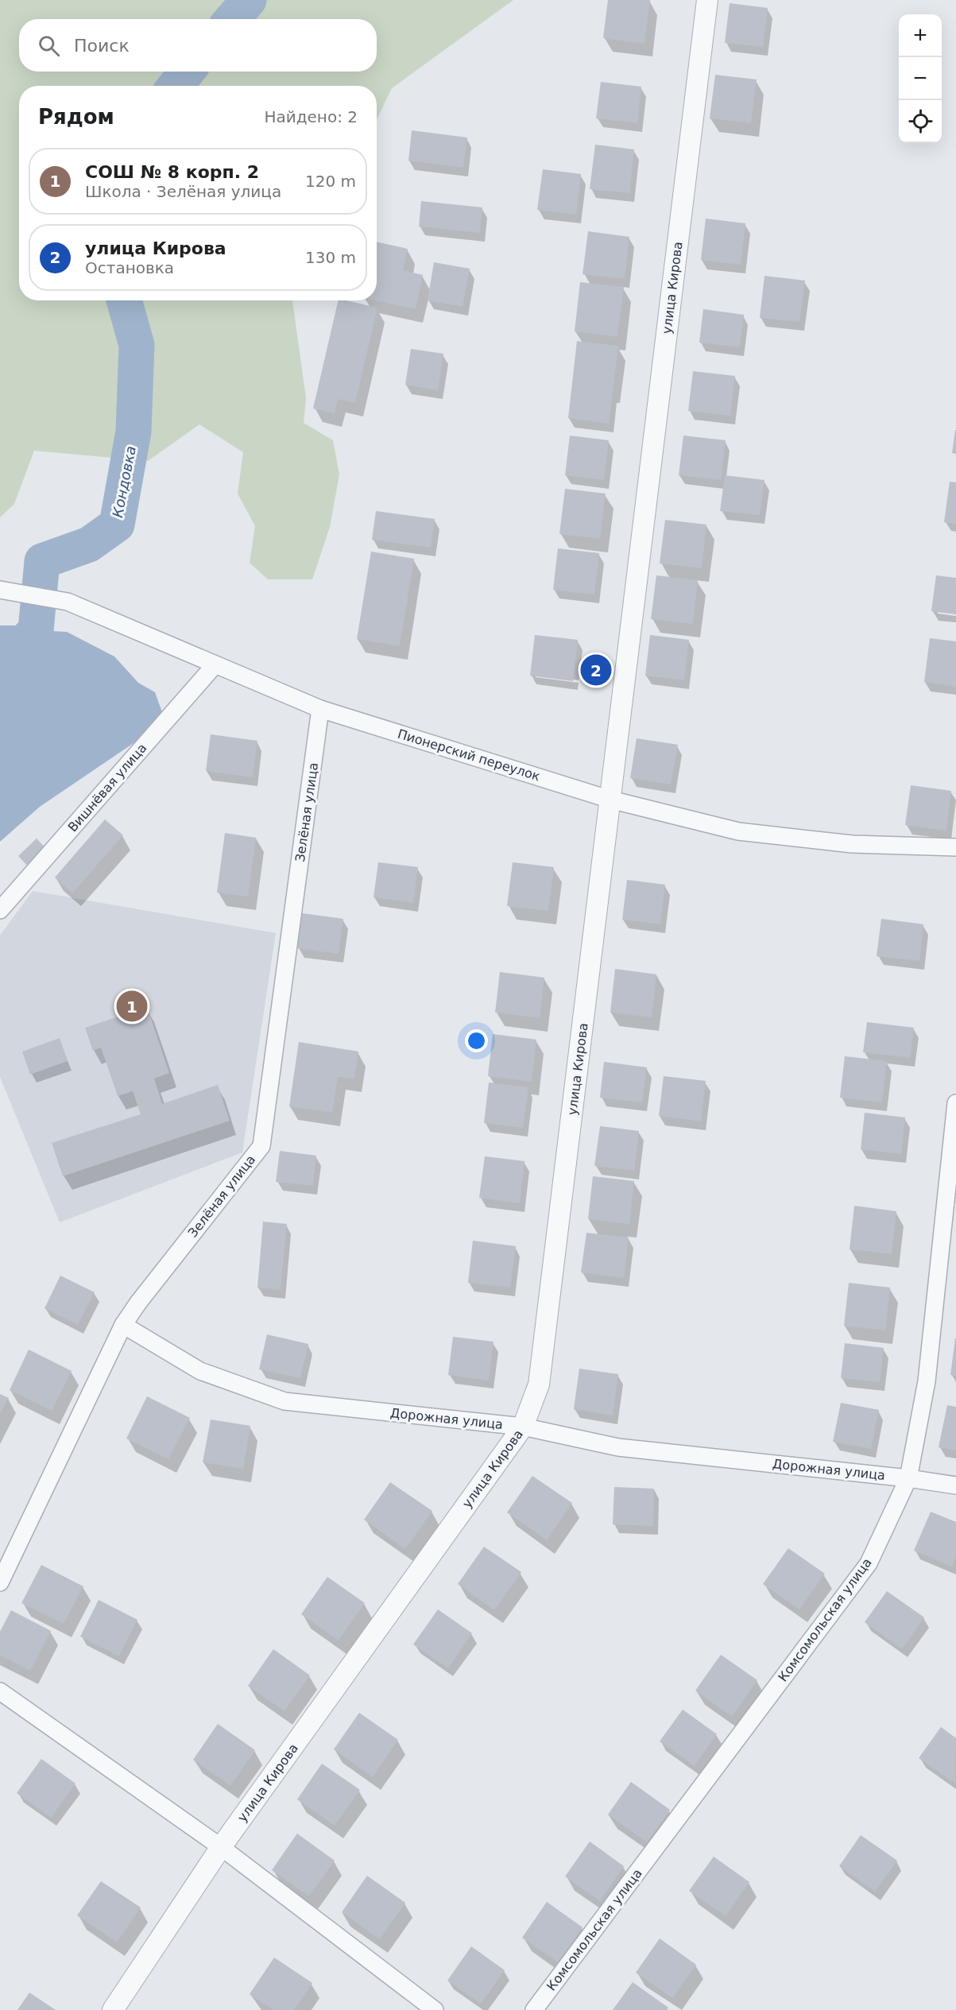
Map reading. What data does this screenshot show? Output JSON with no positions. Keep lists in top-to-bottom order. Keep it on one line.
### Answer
{"streets":{"street":["улица Кирова","Пионерский переулок","Вишнёвая улица","Зелёная улица","Дорожная улица","Комсомольская улица"]},"crossings":[["улица Кирова","Пионерский переулок"],["улица Кирова","Дорожная улица"],["Пионерский переулок","Вишнёвая улица"],["Пионерский переулок","Зелёная улица"],["Зелёная улица","Дорожная улица"],["Дорожная улица","Комсомольская улица"]],"water":["Кондовка"],"page":{"map_buttons":["+","−"],"search":"Поиск","heading":["Рядом","Найдено: 2"],"list":[{"mark":"1","name":"СОШ № 8 корп. 2","note":"Школа · Зелёная улица","value":"120 m"},{"mark":"2","name":"улица Кирова","note":"Остановка","value":"130 m"}],"pins":["2","1"]}}
